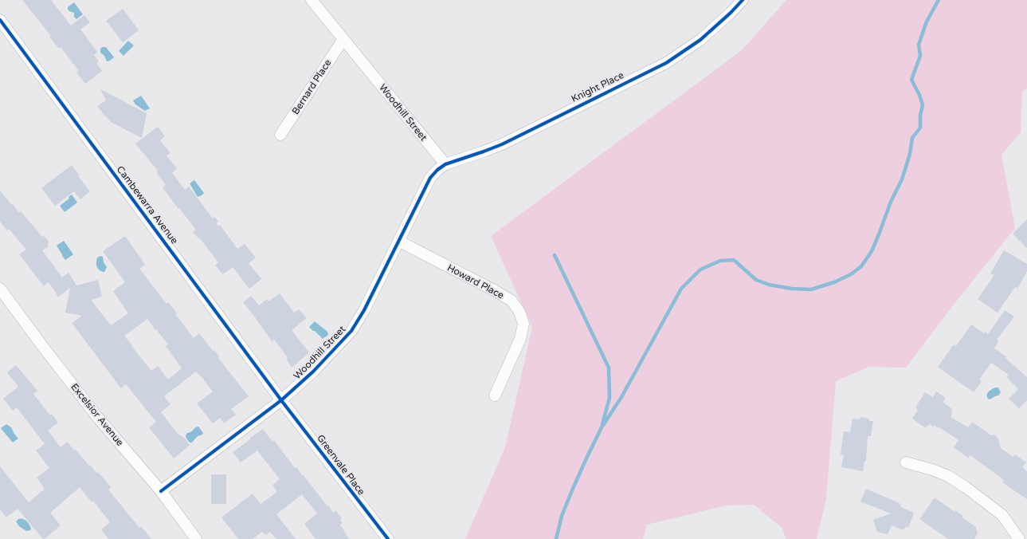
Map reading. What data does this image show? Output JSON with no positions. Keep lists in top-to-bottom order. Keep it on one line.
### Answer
{"streets":{"street":["Bernard Place","Knight Place","Woodhill Street","Cambewarra Avenue","Howard Place","Excelsior Avenue","Greenvale Place"]},"crossings":[["Bernard Place","Woodhill Street"],["Knight Place","Woodhill Street"],["Woodhill Street","Cambewarra Avenue"],["Woodhill Street","Howard Place"],["Woodhill Street","Excelsior Avenue"],["Woodhill Street","Greenvale Place"],["Cambewarra Avenue","Greenvale Place"]]}
